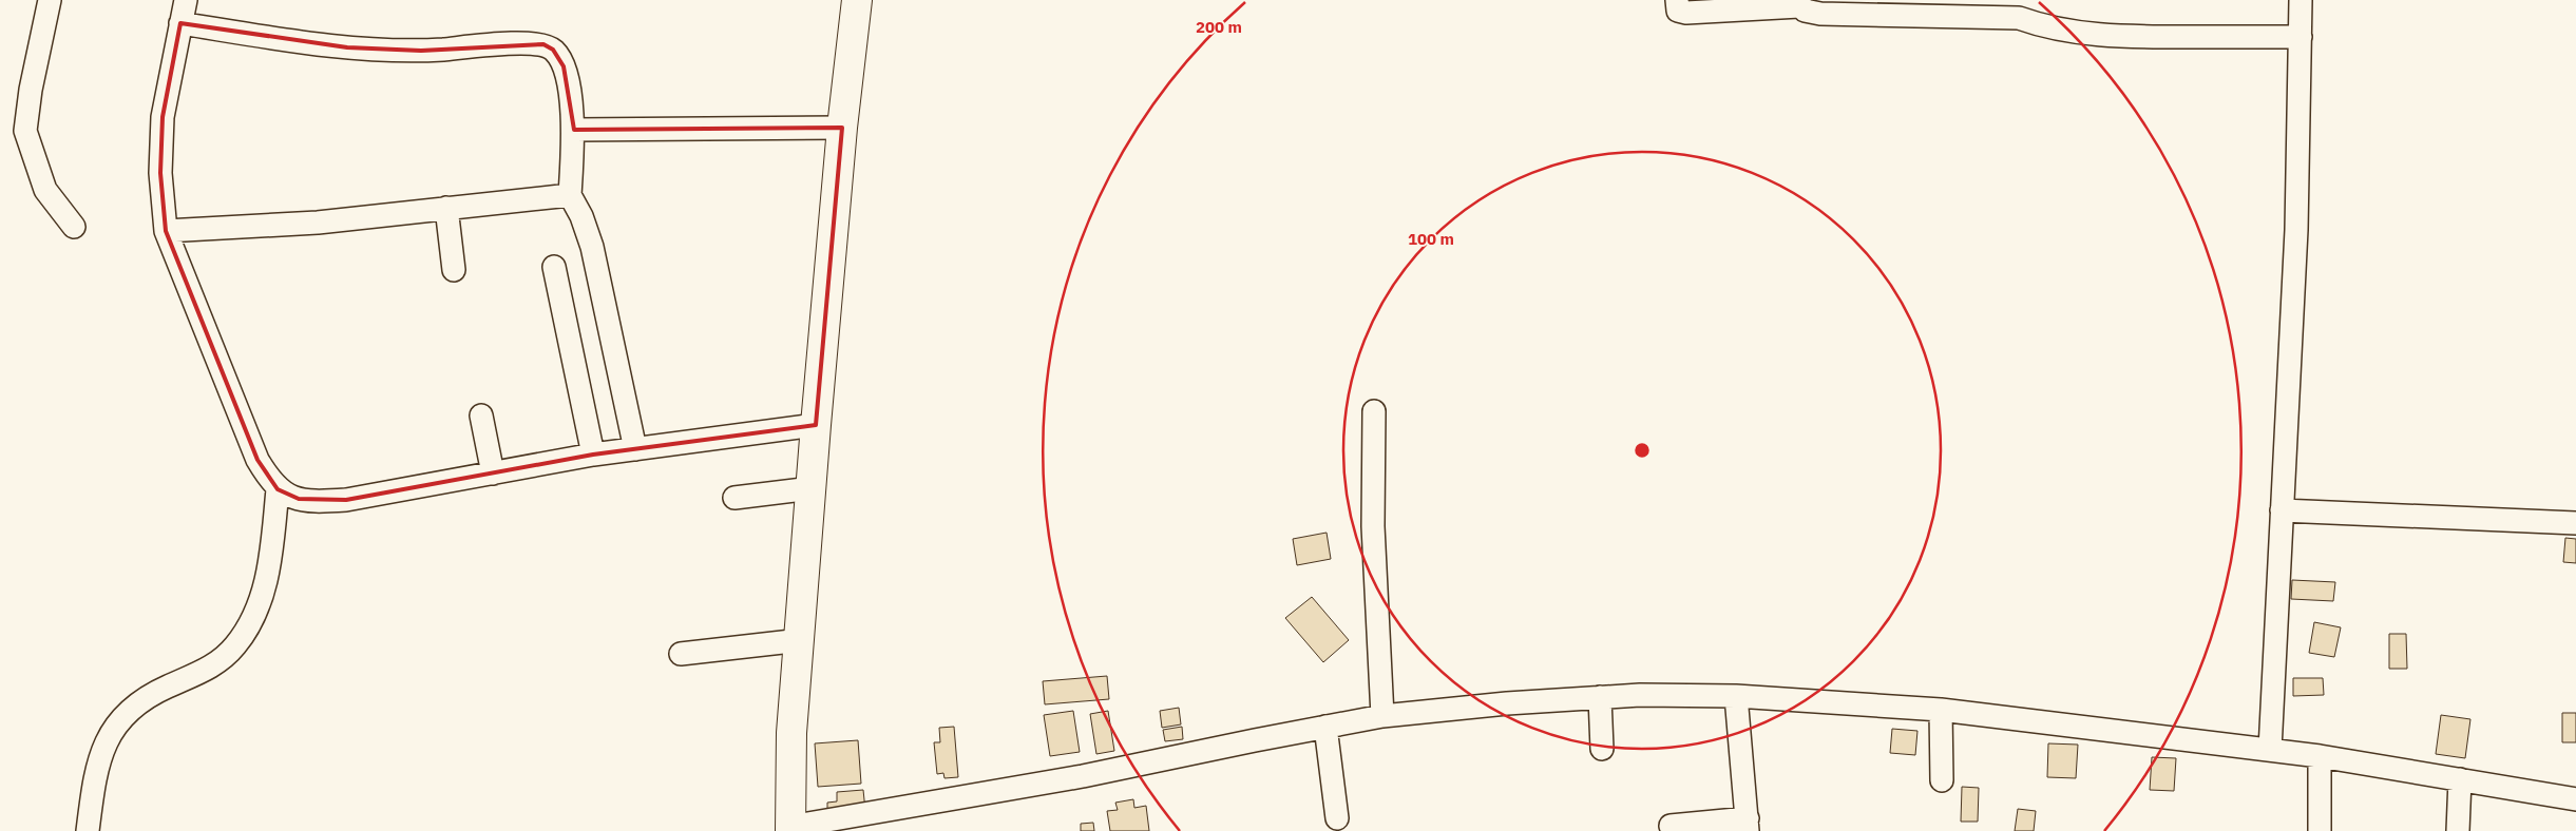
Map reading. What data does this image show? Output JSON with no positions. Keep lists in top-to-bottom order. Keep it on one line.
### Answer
{"rings":["200 m","100 m"]}
